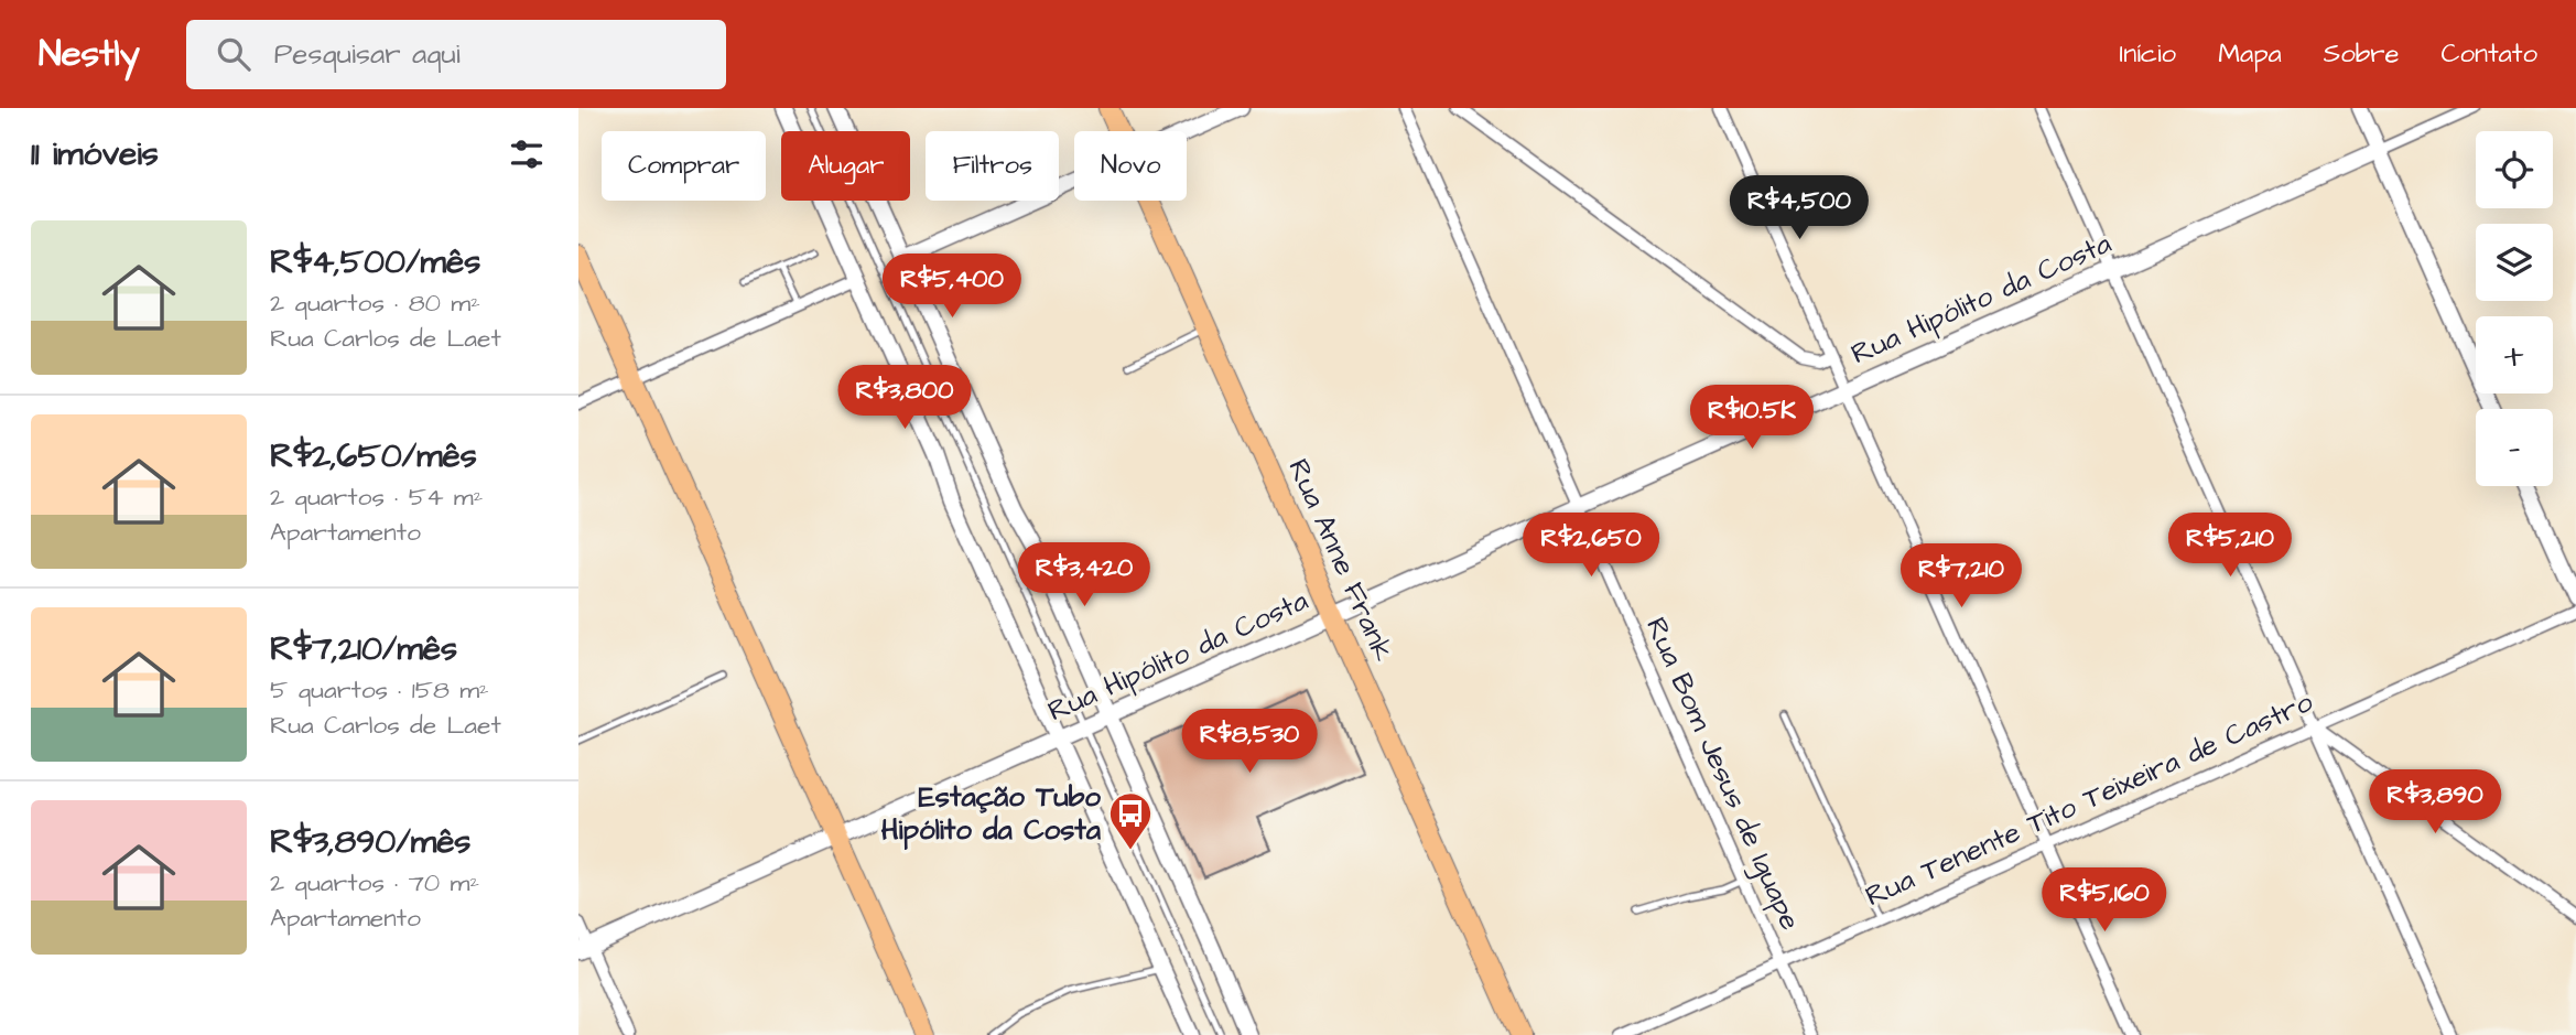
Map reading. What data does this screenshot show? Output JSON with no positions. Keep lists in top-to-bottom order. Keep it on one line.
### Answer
{"streets":{"main road":["Rua Anne Frank"],"street":["Rua Hipólito da Costa","Rua Bom Jesus de Iguape","Rua Tenente Tito Teixeira de Castro"]},"crossings":[["Rua Hipólito da Costa","Rua Anne Frank"],["Rua Hipólito da Costa","Rua Bom Jesus de Iguape"],["Rua Bom Jesus de Iguape","Rua Tenente Tito Teixeira de Castro"]],"places":{"bus stop":["Estação Tubo Hipólito da Costa"]},"page":{"header":"Nestly","search":"Pesquisar aqui","nav":["Início","Mapa","Sobre","Contato"],"heading":"11 imóveis","map_buttons":["+","−"],"chip":["Comprar","Alugar","Filtros","Novo"],"price":["R$4,500","R$5,400","R$3,800","R$10.5K","R$2,650","R$5,210","R$3,420","R$7,210","R$8,530","R$3,890","R$5,160"],"list":[{"name":"R$4,500/mês","note":"2 quartos · 80 m² · Rua Carlos de Laet"},{"name":"R$2,650/mês","note":"2 quartos · 54 m² · Apartamento"},{"name":"R$7,210/mês","note":"5 quartos · 158 m² · Rua Carlos de Laet"},{"name":"R$3,890/mês","note":"2 quartos · 70 m² · Apartamento"}]}}
